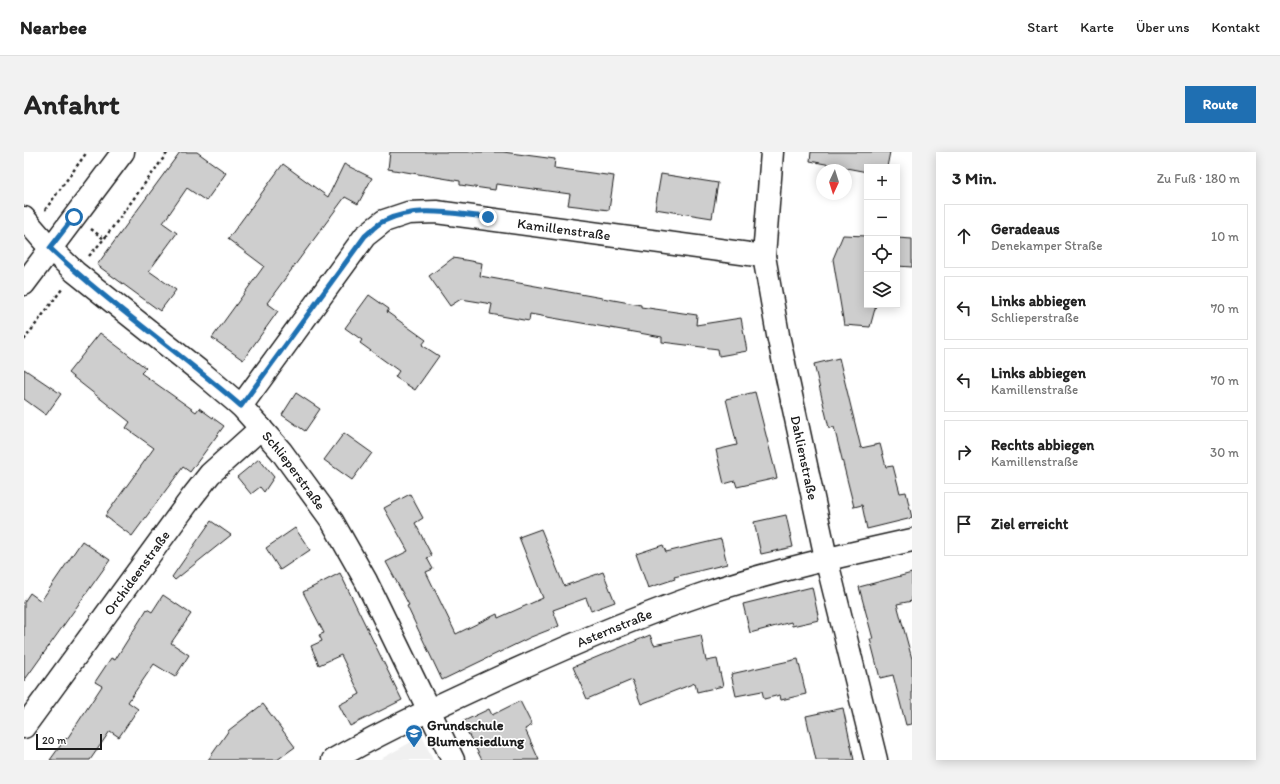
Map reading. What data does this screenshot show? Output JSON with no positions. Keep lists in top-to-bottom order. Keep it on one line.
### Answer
{"streets":{"street":["Kamillenstraße","Dahlienstraße","Schlieperstraße","Orchideenstraße","Asternstraße"]},"crossings":[["Kamillenstraße","Dahlienstraße"],["Kamillenstraße","Schlieperstraße"],["Dahlienstraße","Asternstraße"],["Schlieperstraße","Orchideenstraße"],["Schlieperstraße","Asternstraße"]],"places":{"school or university":["Grundschule Blumensiedlung"]},"scale_bar":"20 m","north":"bottom","page":{"header":"Nearbee","nav":["Start","Karte","Über uns","Kontakt"],"buttons":"Route","title":"Anfahrt","heading":["3 Min.","Zu Fuß · 180 m"],"map_buttons":["+","−"],"list":[["Geradeaus","Denekamper Straße","10 m"],["Links abbiegen","Schlieperstraße","70 m"],["Links abbiegen","Kamillenstraße","70 m"],["Rechts abbiegen","Kamillenstraße","30 m"],"Ziel erreicht"],"scale":"20 m"}}
